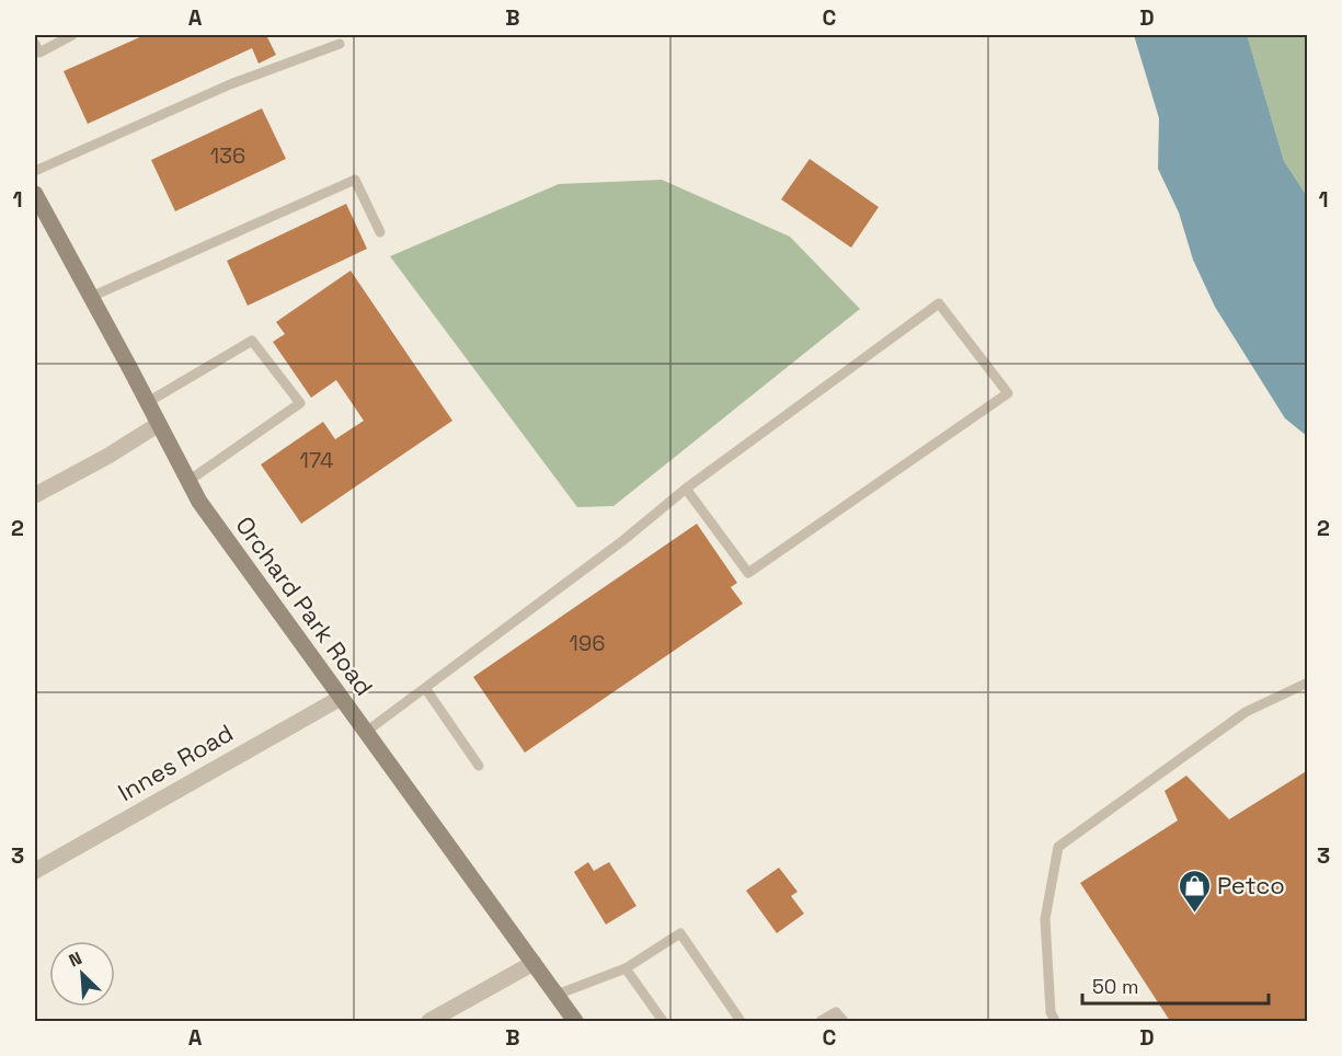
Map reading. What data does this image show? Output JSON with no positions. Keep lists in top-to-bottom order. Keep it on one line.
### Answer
{"streets":{"main road":["Orchard Park Road"],"street":["Innes Road"]},"crossings":[["Orchard Park Road","Innes Road"]],"places":{"shop":["Petco"]},"house_numbers":["136","174","196"],"scale_bar":"50 m","north":"top left","grid":{"columns":["A","B","C","D"],"rows":["1","2","3"]}}
